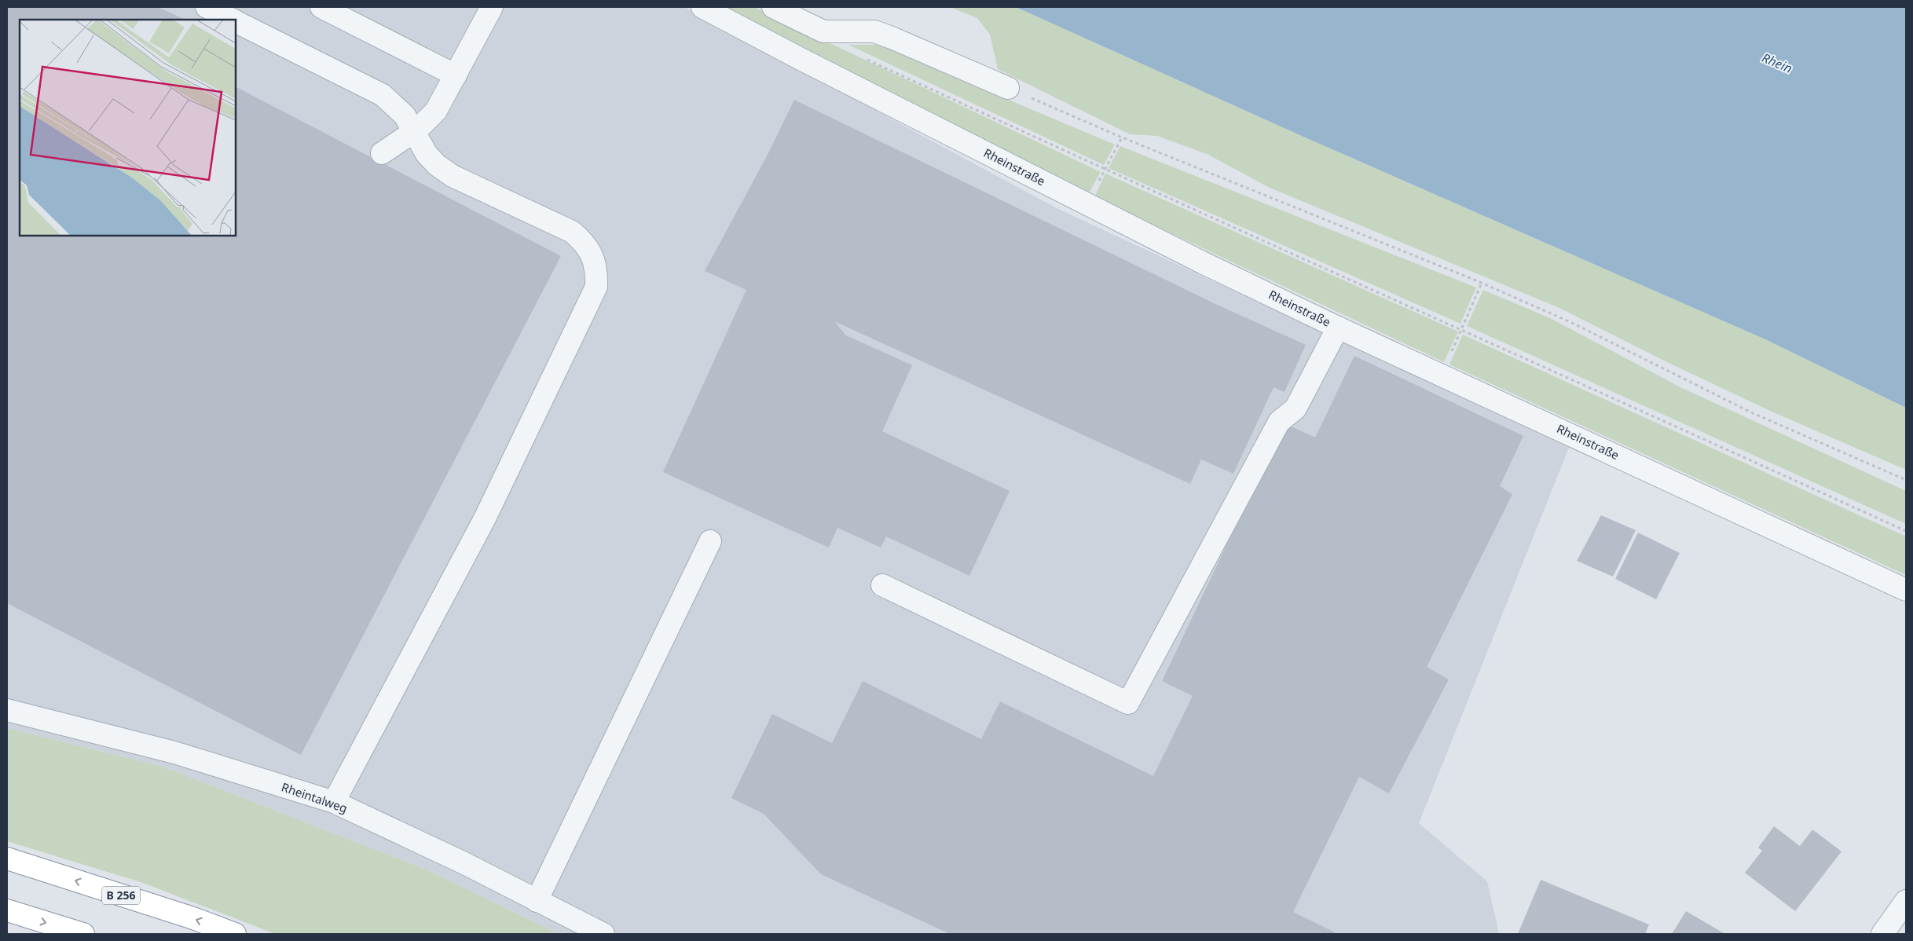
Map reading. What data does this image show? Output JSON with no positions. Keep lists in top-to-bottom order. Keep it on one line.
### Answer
{"streets":{"highway":["B 256"],"street":["Rheinstraße","Rheintalweg"]},"water":["Rhein"]}
